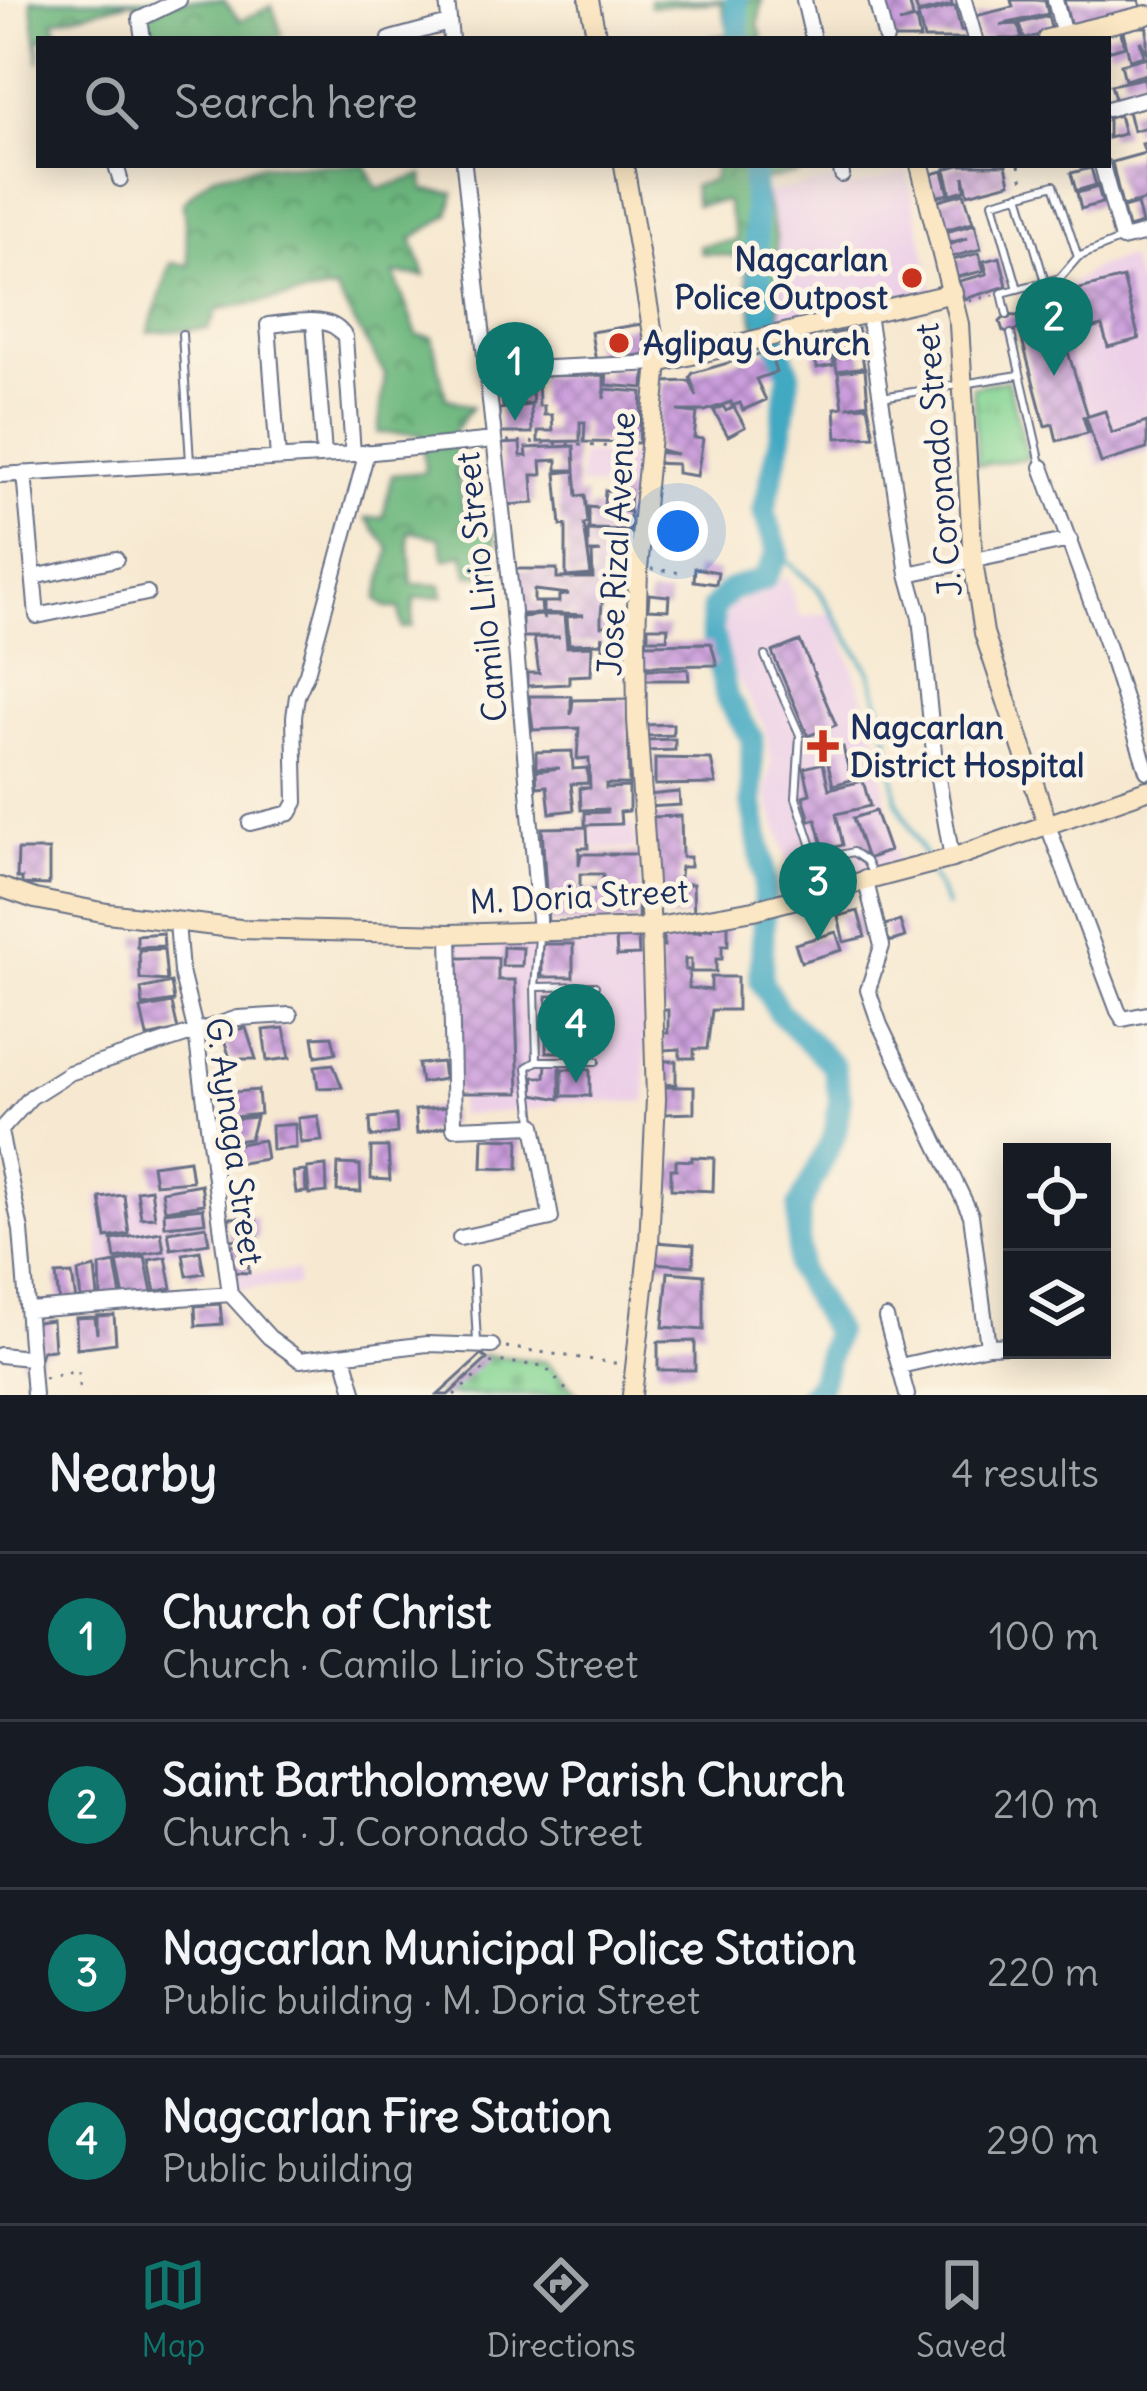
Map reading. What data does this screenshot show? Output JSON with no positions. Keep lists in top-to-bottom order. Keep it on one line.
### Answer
{"streets":{"main road":["J. Coronado Street","Jose Rizal Avenue","M. Doria Street"],"street":["Camilo Lirio Street","G. Aynaga Street"]},"crossings":[["J. Coronado Street","M. Doria Street"],["Jose Rizal Avenue","M. Doria Street"],["Camilo Lirio Street","M. Doria Street"],["M. Doria Street","G. Aynaga Street"]],"places":{"other":["Nagcarlan Police Outpost","Aglipay Church"],"health":["Nagcarlan District Hospital"]},"page":{"search":"Search here","pins":["2","1","3","4"],"heading":["Nearby","4 results"],"list":[{"mark":"1","name":"Church of Christ","note":"Church · Camilo Lirio Street","value":"100 m"},{"mark":"2","name":"Saint Bartholomew Parish Church","note":"Church · J. Coronado Street","value":"210 m"},{"mark":"3","name":"Nagcarlan Municipal Police Station","note":"Public building · M. Doria Street","value":"220 m"},{"mark":"4","name":"Nagcarlan Fire Station","note":"Public building","value":"290 m"}],"nav":["Map","Directions","Saved"]}}
